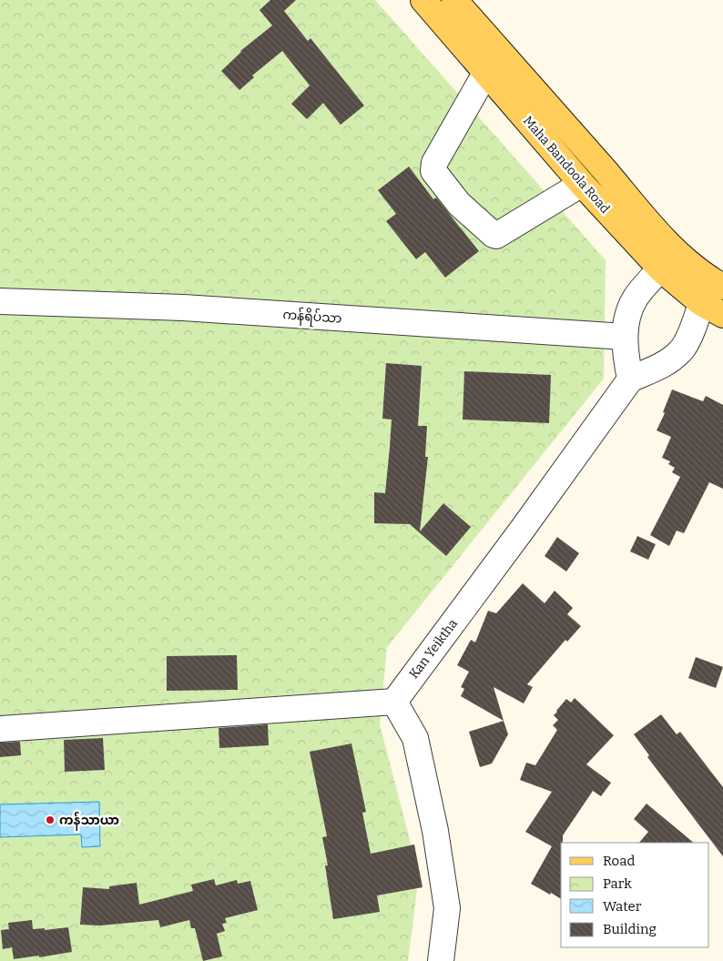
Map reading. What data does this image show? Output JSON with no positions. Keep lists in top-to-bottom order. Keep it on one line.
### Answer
{"streets":{"main road":["Maha Bandoola Road"],"street":["ကန်ရိပ်သာ","Kan Yeiktha"]},"places":["ကန်သာယာ"],"legend":["Road","Park","Water","Building"]}
